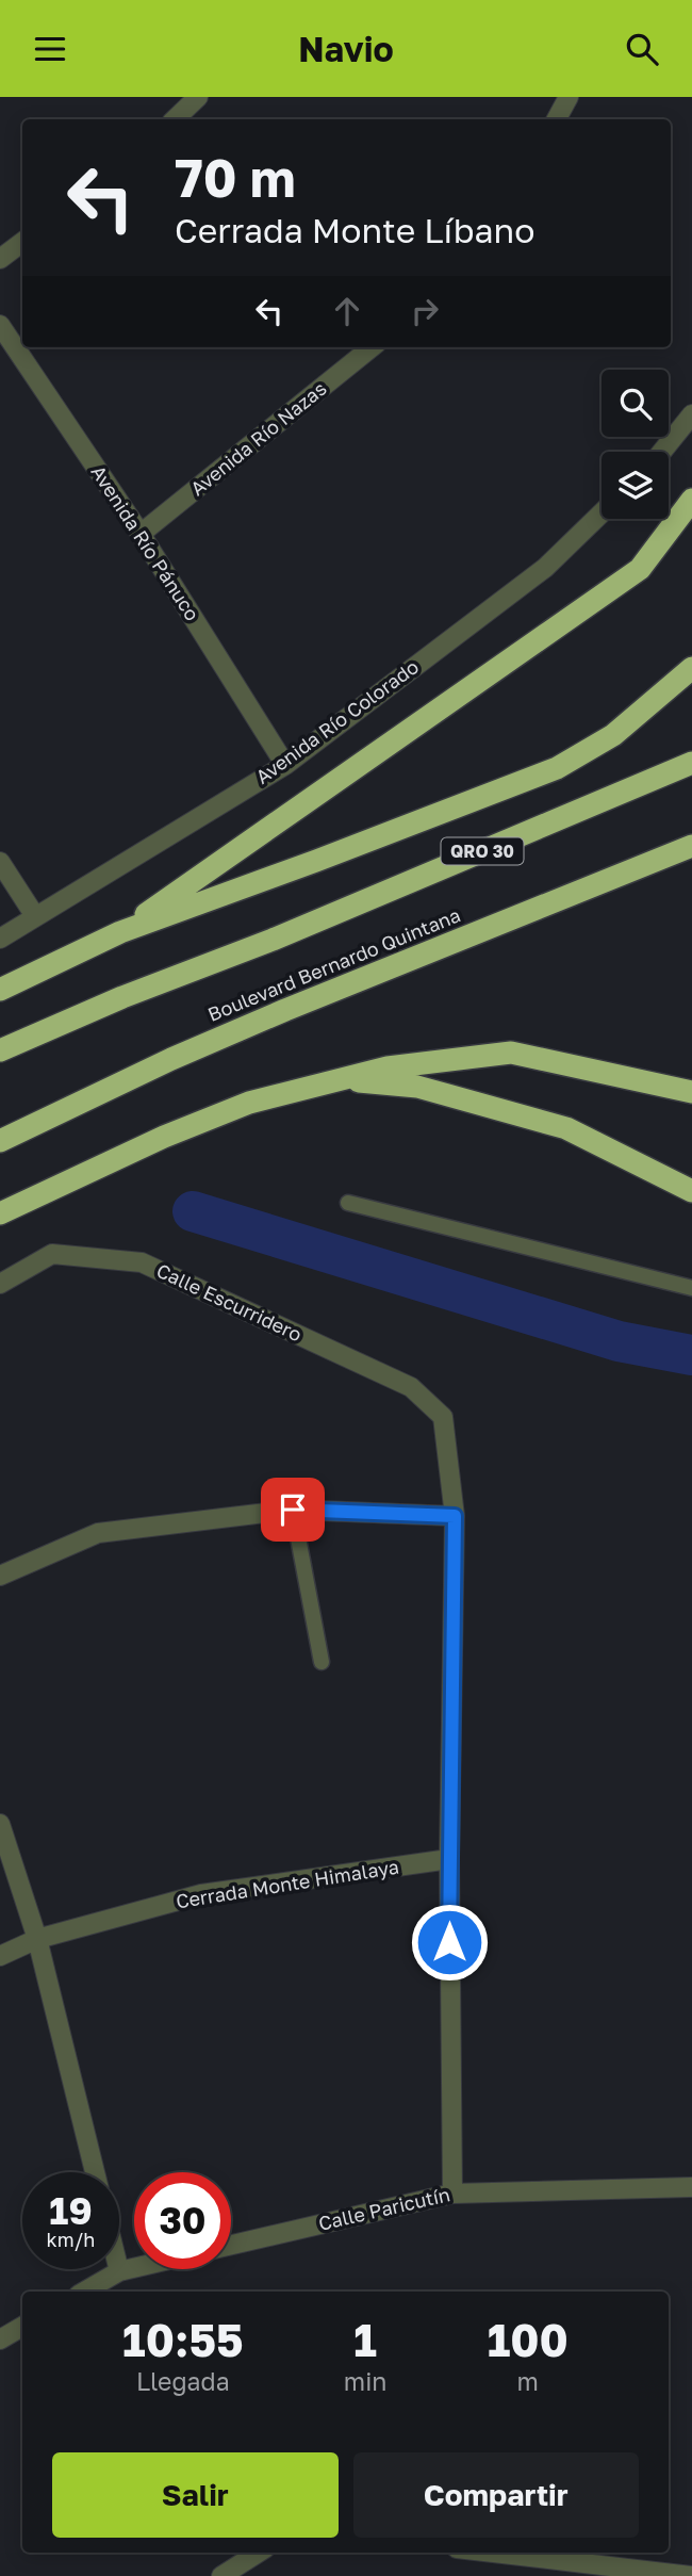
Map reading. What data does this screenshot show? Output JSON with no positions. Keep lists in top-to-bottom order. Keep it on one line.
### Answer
{"streets":{"highway":["QRO 30","Boulevard Bernardo Quintana"],"street":["Avenida Río Nazas","Avenida Río Pánuco","Avenida Río Colorado","Calle Escurridero","Cerrada Monte Himalaya","Calle Paricutín"]},"crossings":[["Avenida Río Nazas","Avenida Río Pánuco"],["Avenida Río Pánuco","Avenida Río Colorado"],["Calle Escurridero","Cerrada Monte Himalaya"],["Calle Escurridero","Calle Paricutín"]],"page":{"header":"Navio","turn":["70 m","Cerrada Monte Líbano"],"speed":"19 km/h","limit":"30","eta":["10:55","Llegada","1","min","100","m"],"buttons":["Salir","Compartir"]}}
